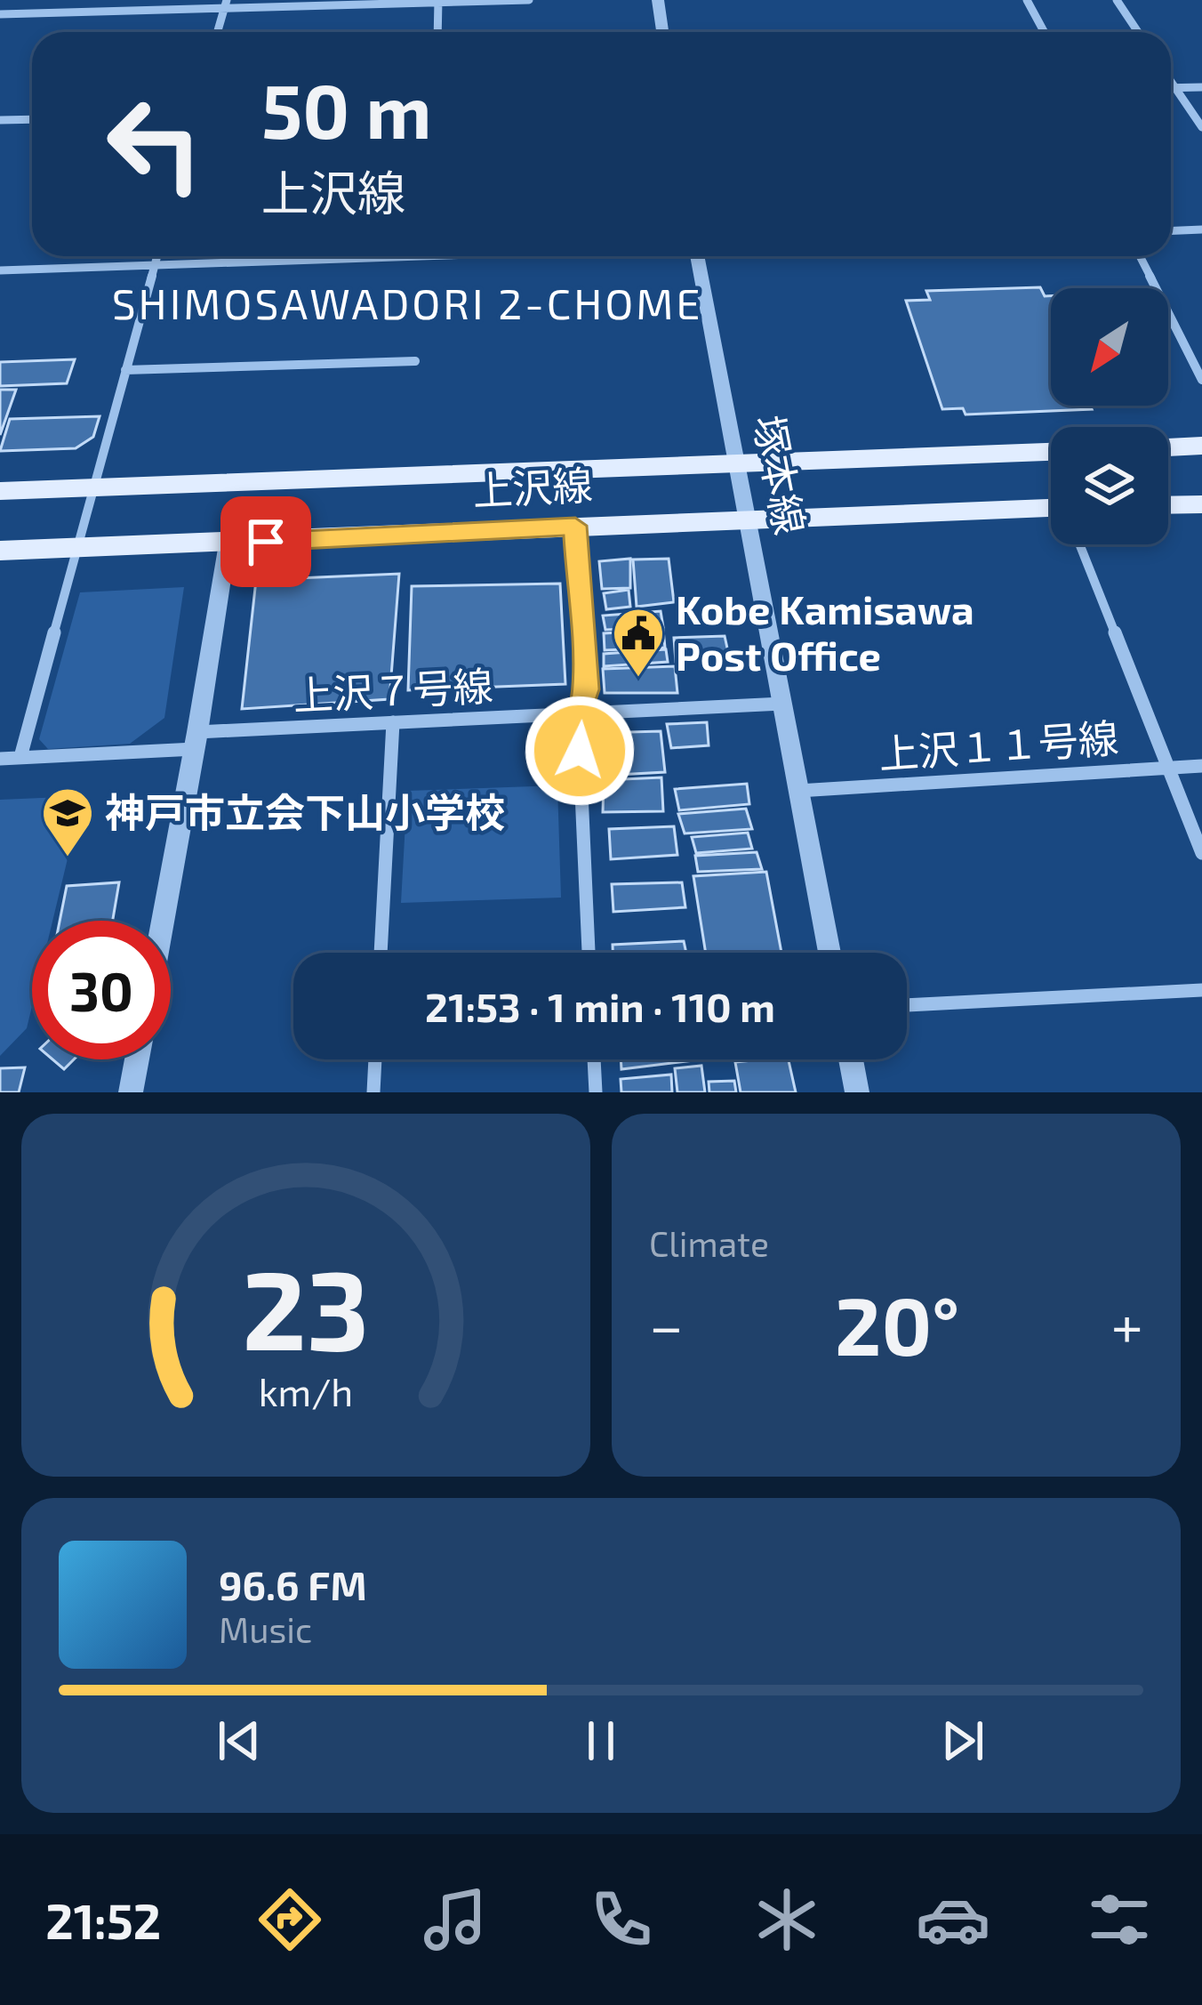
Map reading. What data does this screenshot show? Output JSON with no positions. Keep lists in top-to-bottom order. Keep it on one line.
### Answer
{"streets":{"main road":["上沢線"],"street":["塚本線","上沢７号線","上沢１１号線"]},"crossings":[["塚本線","上沢線"],["塚本線","上沢７号線"],["塚本線","上沢１１号線"]],"districts":["SHIMOSAWADORI 2-CHOME"],"places":{"public building":["Kobe Kamisawa Post Office"],"school or university":["神戸市立会下山小学校"]},"north":"bottom left","page":{"turn":["50 m","上沢線"],"limit":"30","trip":"21:53 · 1 min · 110 m","tile":"Climate","heat":["−","20°","+"],"song":["96.6 FM","Music"],"tabs":"21:52","gauge":["23","km/h"]}}
